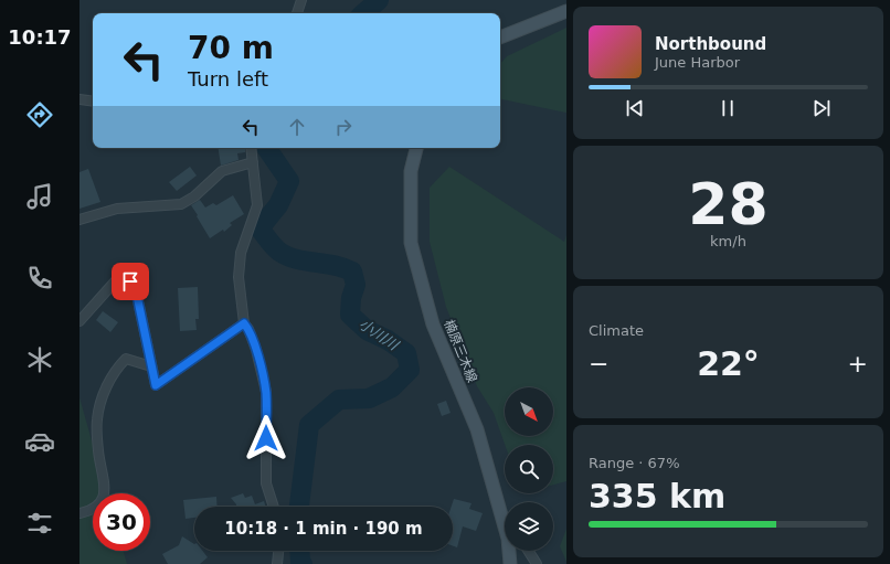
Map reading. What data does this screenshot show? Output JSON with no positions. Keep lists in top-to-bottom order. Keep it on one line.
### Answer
{"streets":{"main road":["楠原三木線"]},"water":["小川川"],"north":"bottom right","page":{"tabs":"10:17","turn":["70 m","Turn left"],"song":["Northbound","June Harbor"],"tile":[["28","km/h"],"Climate",["Range · 67%","335 km"]],"heat":["−","22°","+"],"limit":"30","trip":"10:18 · 1 min · 190 m"}}
